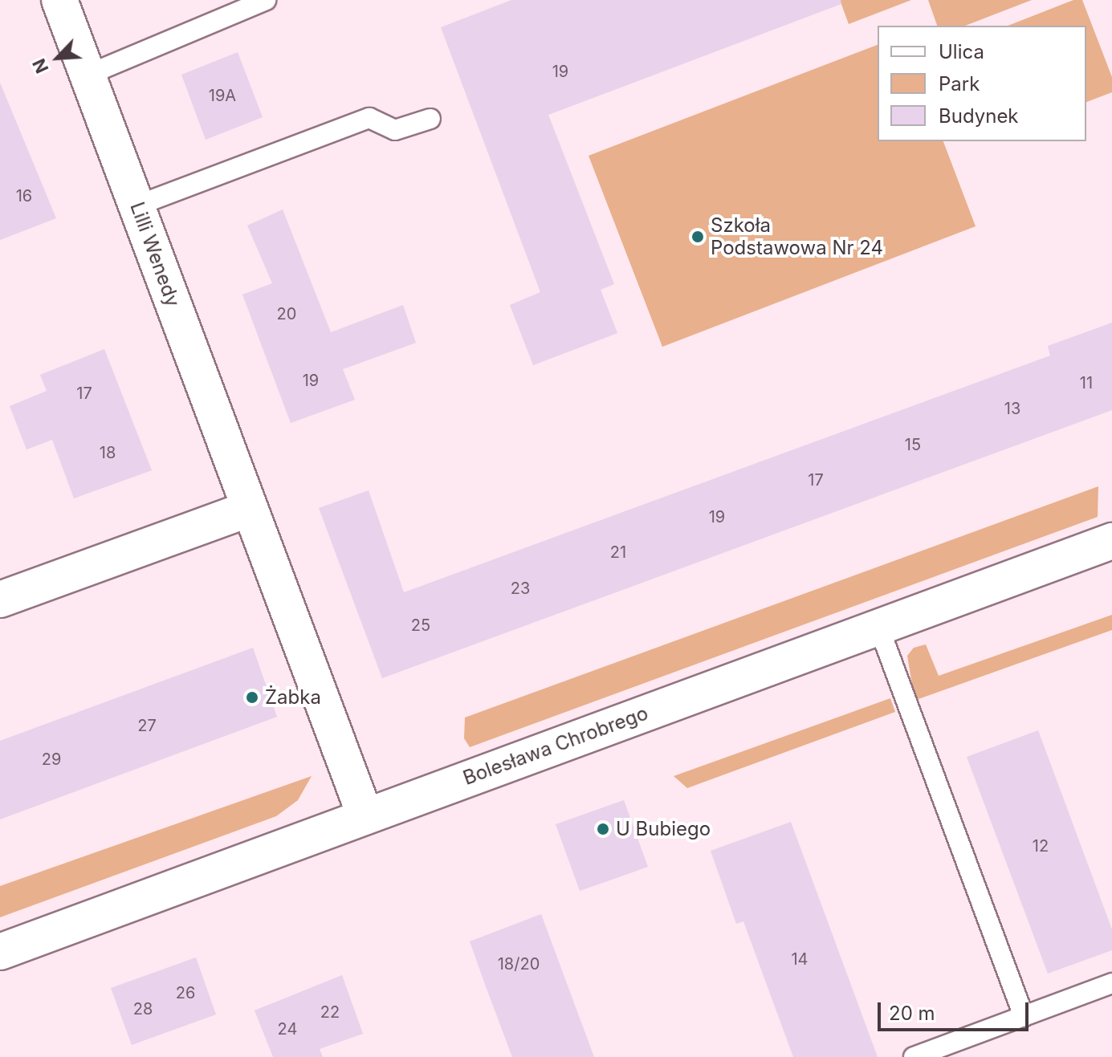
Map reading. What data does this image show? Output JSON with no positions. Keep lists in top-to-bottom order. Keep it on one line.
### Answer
{"streets":{"street":["Lilli Wenedy","Bolesława Chrobrego"]},"crossings":[["Lilli Wenedy","Bolesława Chrobrego"]],"places":["Szkoła Podstawowa Nr 24","Żabka","U Bubiego"],"house_numbers":["19","19A","16","20","19","11","17","13","15","18","17","19","21","23","25","27","29","12","14","18/20","26","28","22","24"],"legend":["Ulica","Park","Budynek"],"scale_bar":"20 m","north":"bottom left"}
